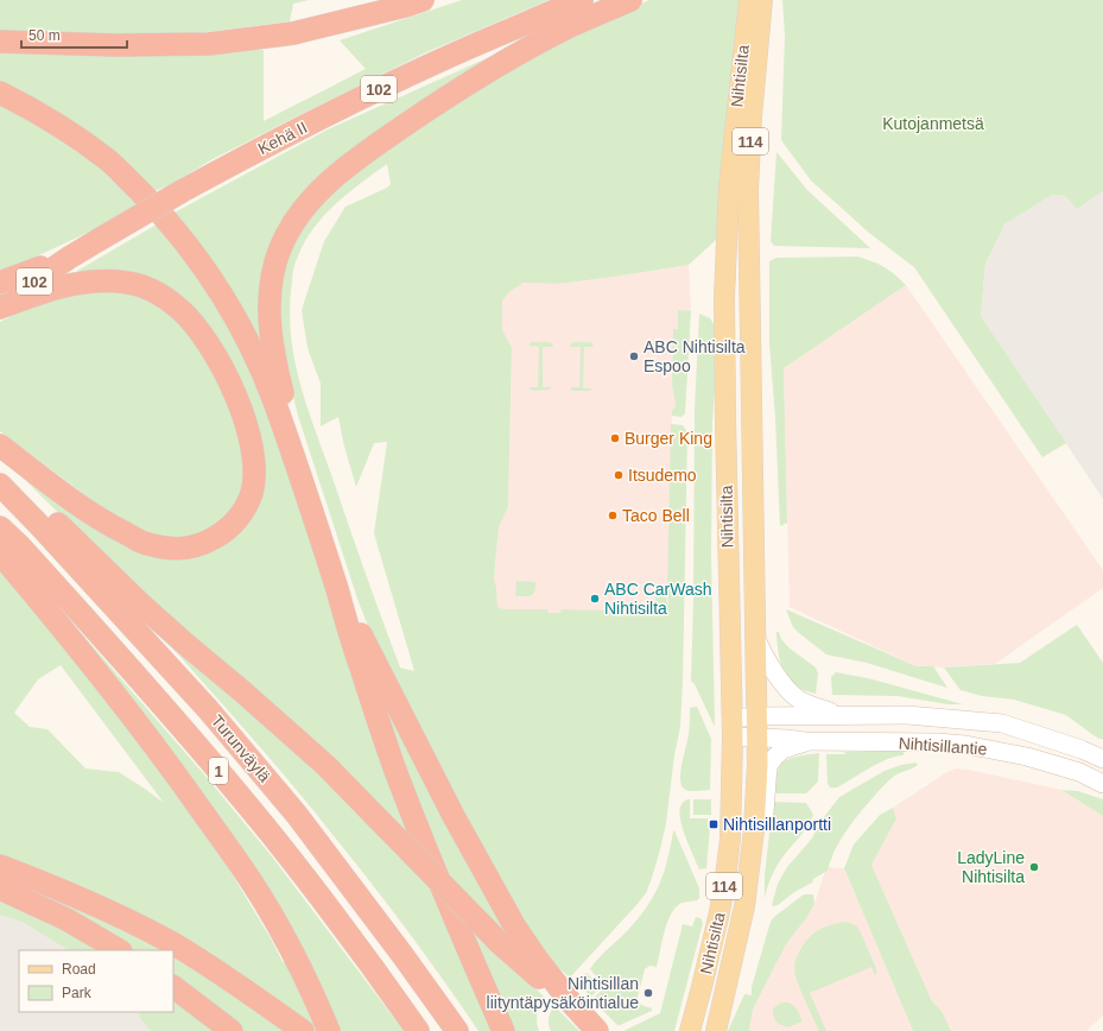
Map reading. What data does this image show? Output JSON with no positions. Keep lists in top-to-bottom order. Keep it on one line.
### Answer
{"streets":{"highway":["102","Kehä II","Turunväylä","1"],"main road":["Nihtisilta","114"],"street":["Nihtisillantie"]},"crossings":[["Nihtisilta","Nihtisillantie"]],"parks":["Kutojanmetsä"],"places":{"other":["ABC Nihtisilta Espoo","Burger King","Itsudemo","Taco Bell","ABC CarWash Nihtisilta","LadyLine Nihtisilta","Nihtisillan liityntäpysäköintialue"],"transit":["Nihtisillanportti"]},"legend":["Road","Park"],"scale_bar":"50 m"}
